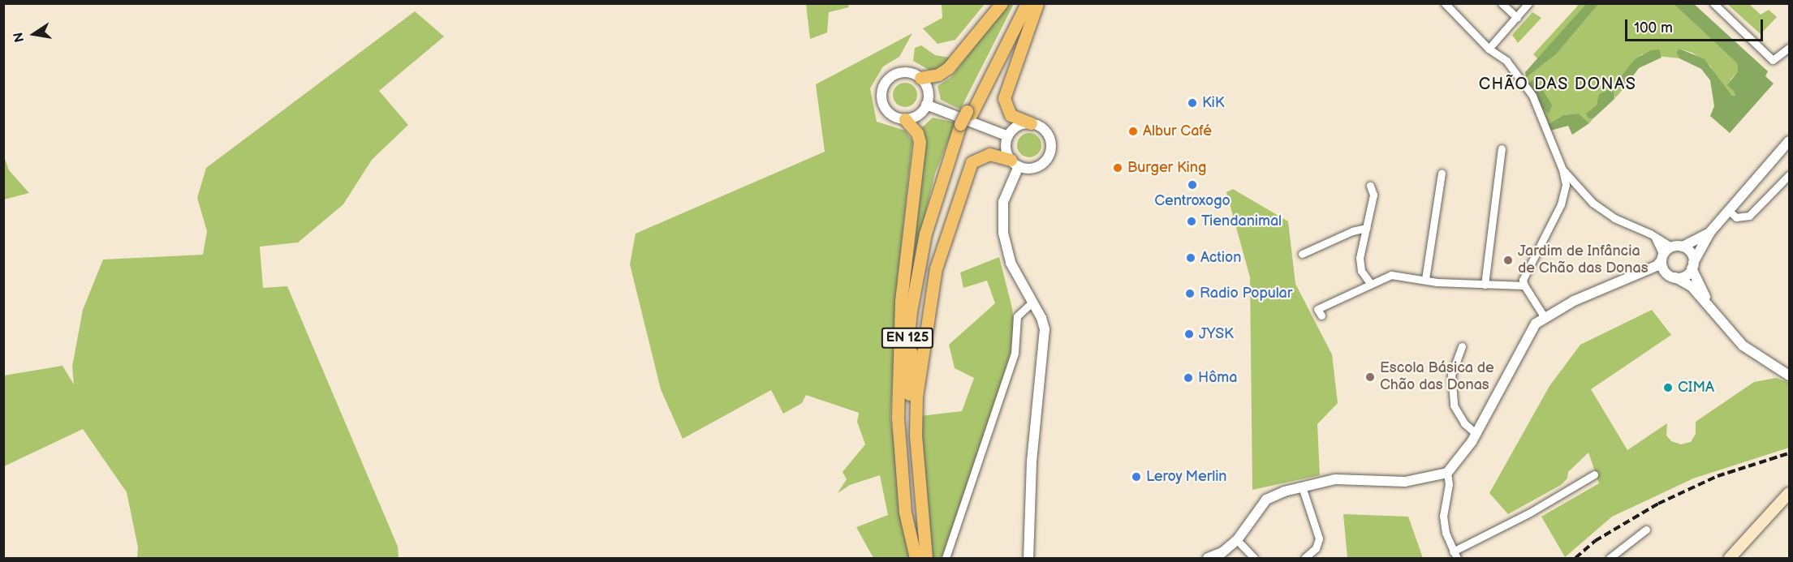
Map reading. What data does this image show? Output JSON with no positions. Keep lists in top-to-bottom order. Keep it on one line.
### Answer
{"streets":{"main road":["EN 125"]},"districts":["CHÃO DAS DONAS"],"places":["KiK","Albur Café","Burger King","Centroxogo","Tiendanimal","Action","Jardim de Infância de Chão das Donas","Radio Popular","JYSK","Escola Básica de Chão das Donas","Hôma","CIMA","Leroy Merlin"],"scale_bar":"100 m","north":"left"}
